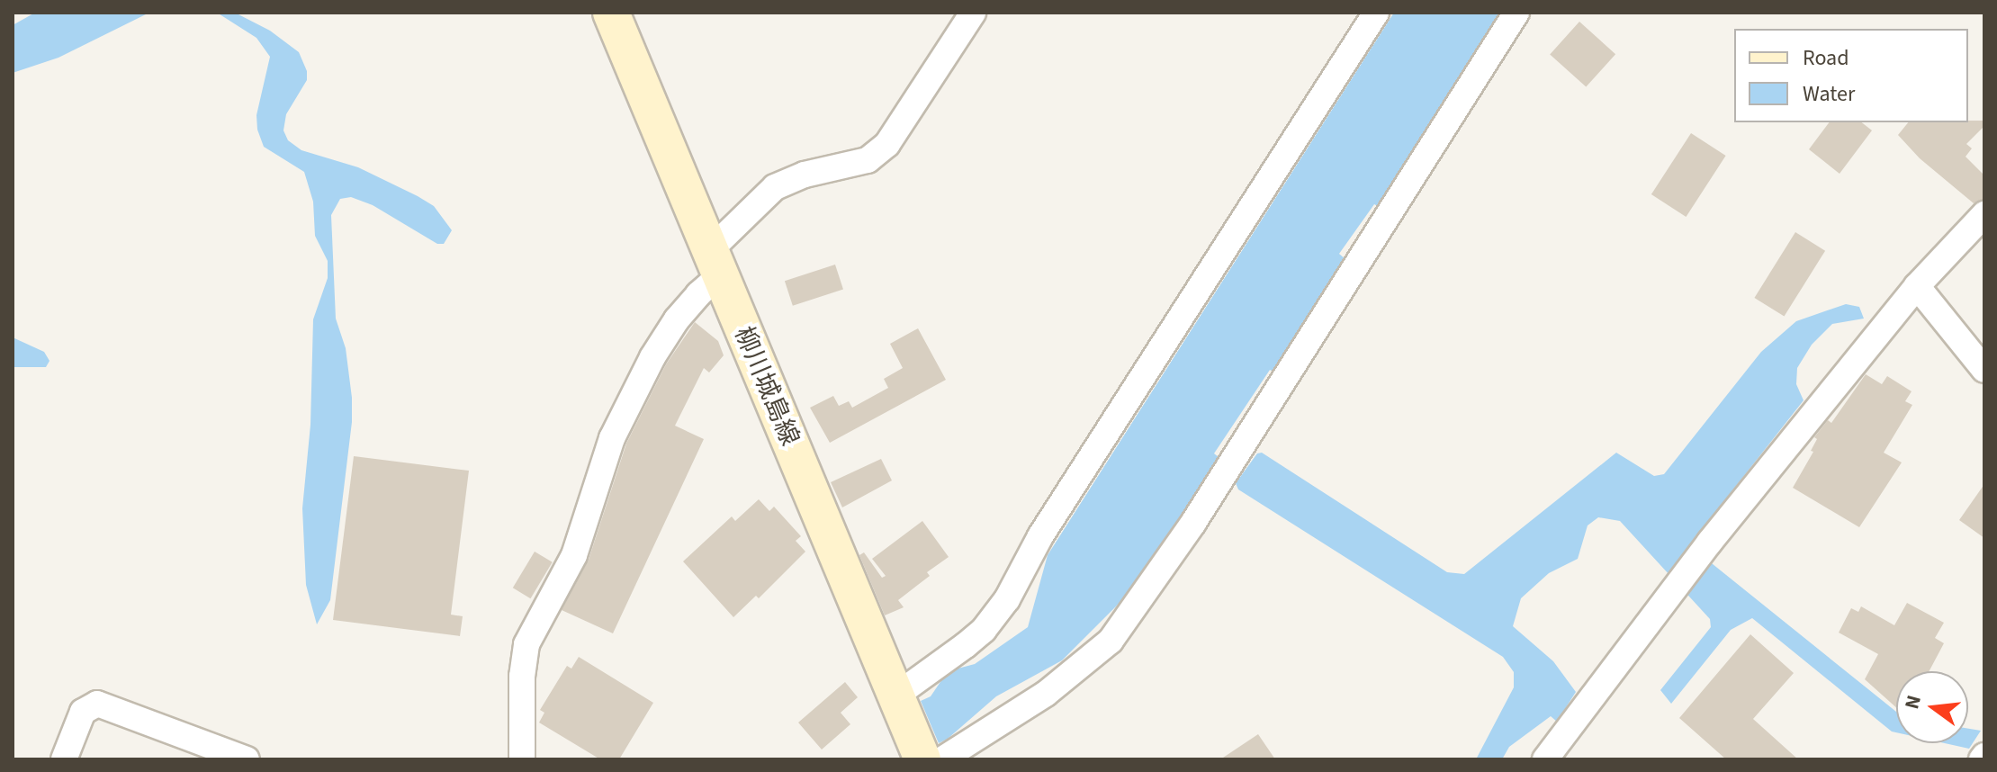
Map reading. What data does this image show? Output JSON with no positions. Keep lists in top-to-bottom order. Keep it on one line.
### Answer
{"streets":{"main road":["柳川城島線"]},"legend":["Road","Water"],"north":"left"}
